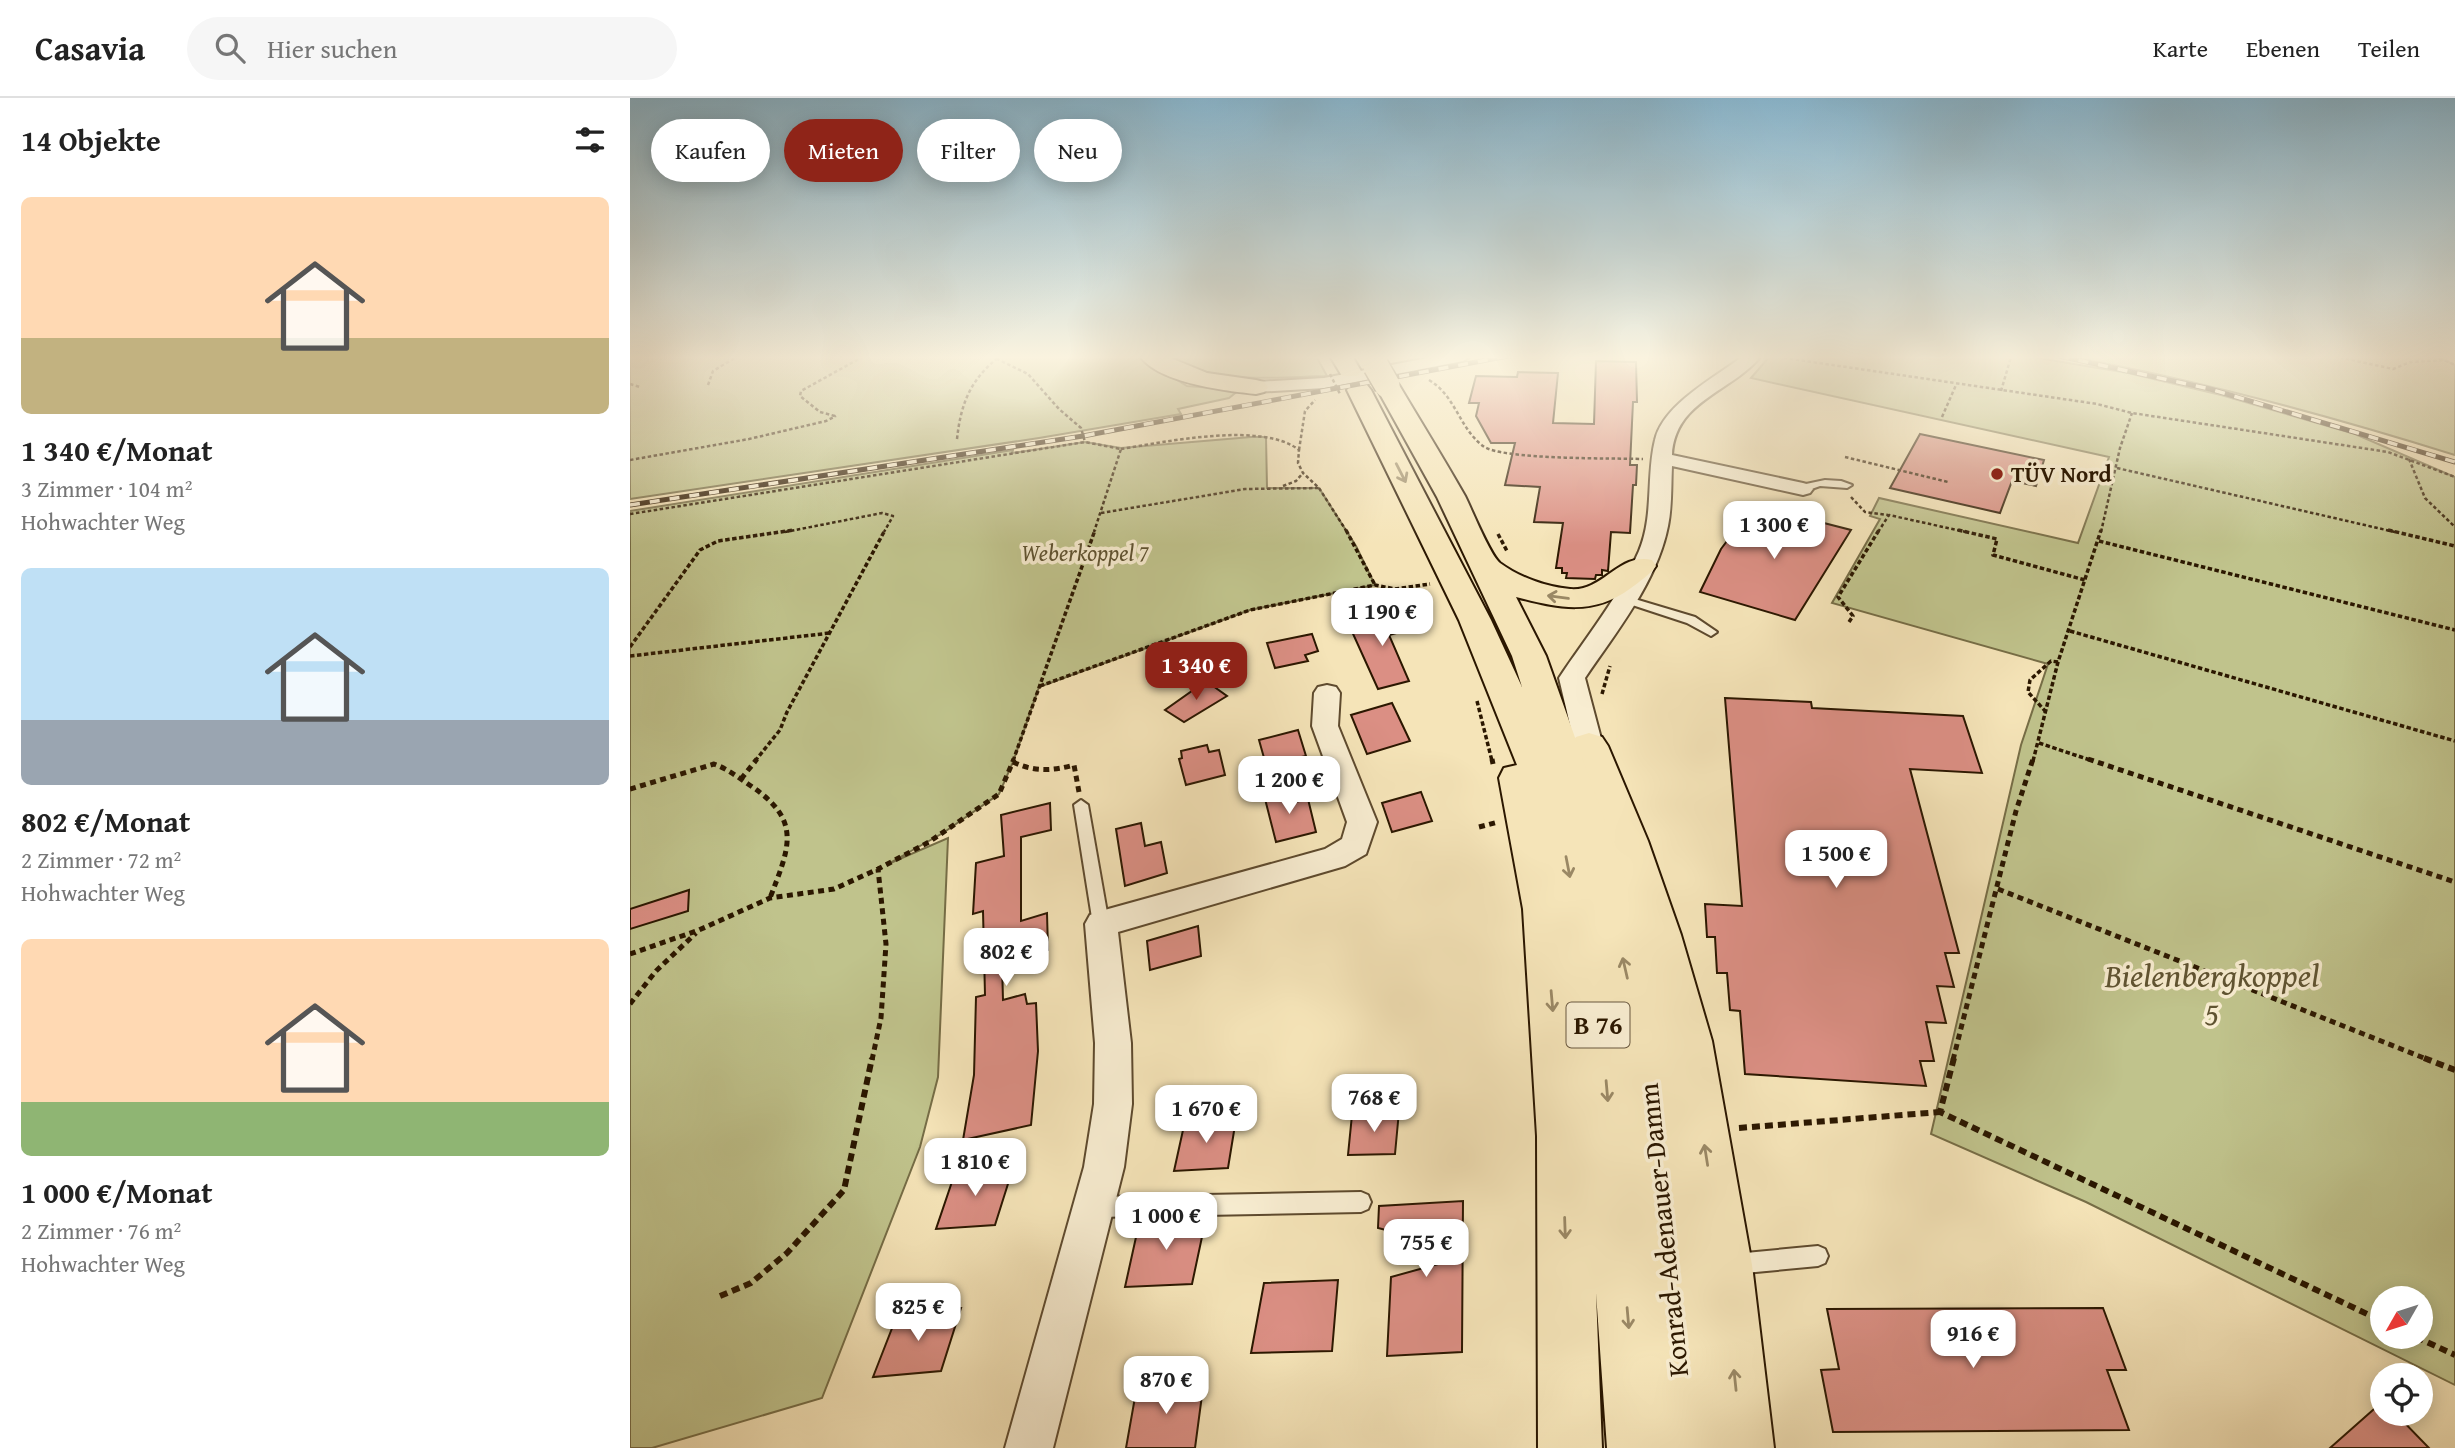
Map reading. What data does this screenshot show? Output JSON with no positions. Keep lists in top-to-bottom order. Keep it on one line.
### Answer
{"streets":{"main road":["B 76","Konrad-Adenauer-Damm"]},"crossings":[["B 76","Konrad-Adenauer-Damm"]],"parks":["Weberkoppel 7","Bielenbergkoppel 5"],"places":["TÜV Nord"],"north":"bottom left","page":{"header":"Casavia","search":"Hier suchen","nav":["Karte","Ebenen","Teilen"],"heading":"14 Objekte","chip":["Kaufen","Mieten","Filter","Neu"],"list":[{"name":"1 340 €/Monat","note":"3 Zimmer · 104 m² · Hohwachter Weg"},{"name":"802 €/Monat","note":"2 Zimmer · 72 m² · Hohwachter Weg"},{"name":"1 000 €/Monat","note":"2 Zimmer · 76 m² · Hohwachter Weg"}],"price":["1 300 €","1 190 €","1 340 €","1 200 €","1 500 €","802 €","768 €","1 670 €","1 810 €","1 000 €","755 €","825 €","916 €","870 €"]}}
